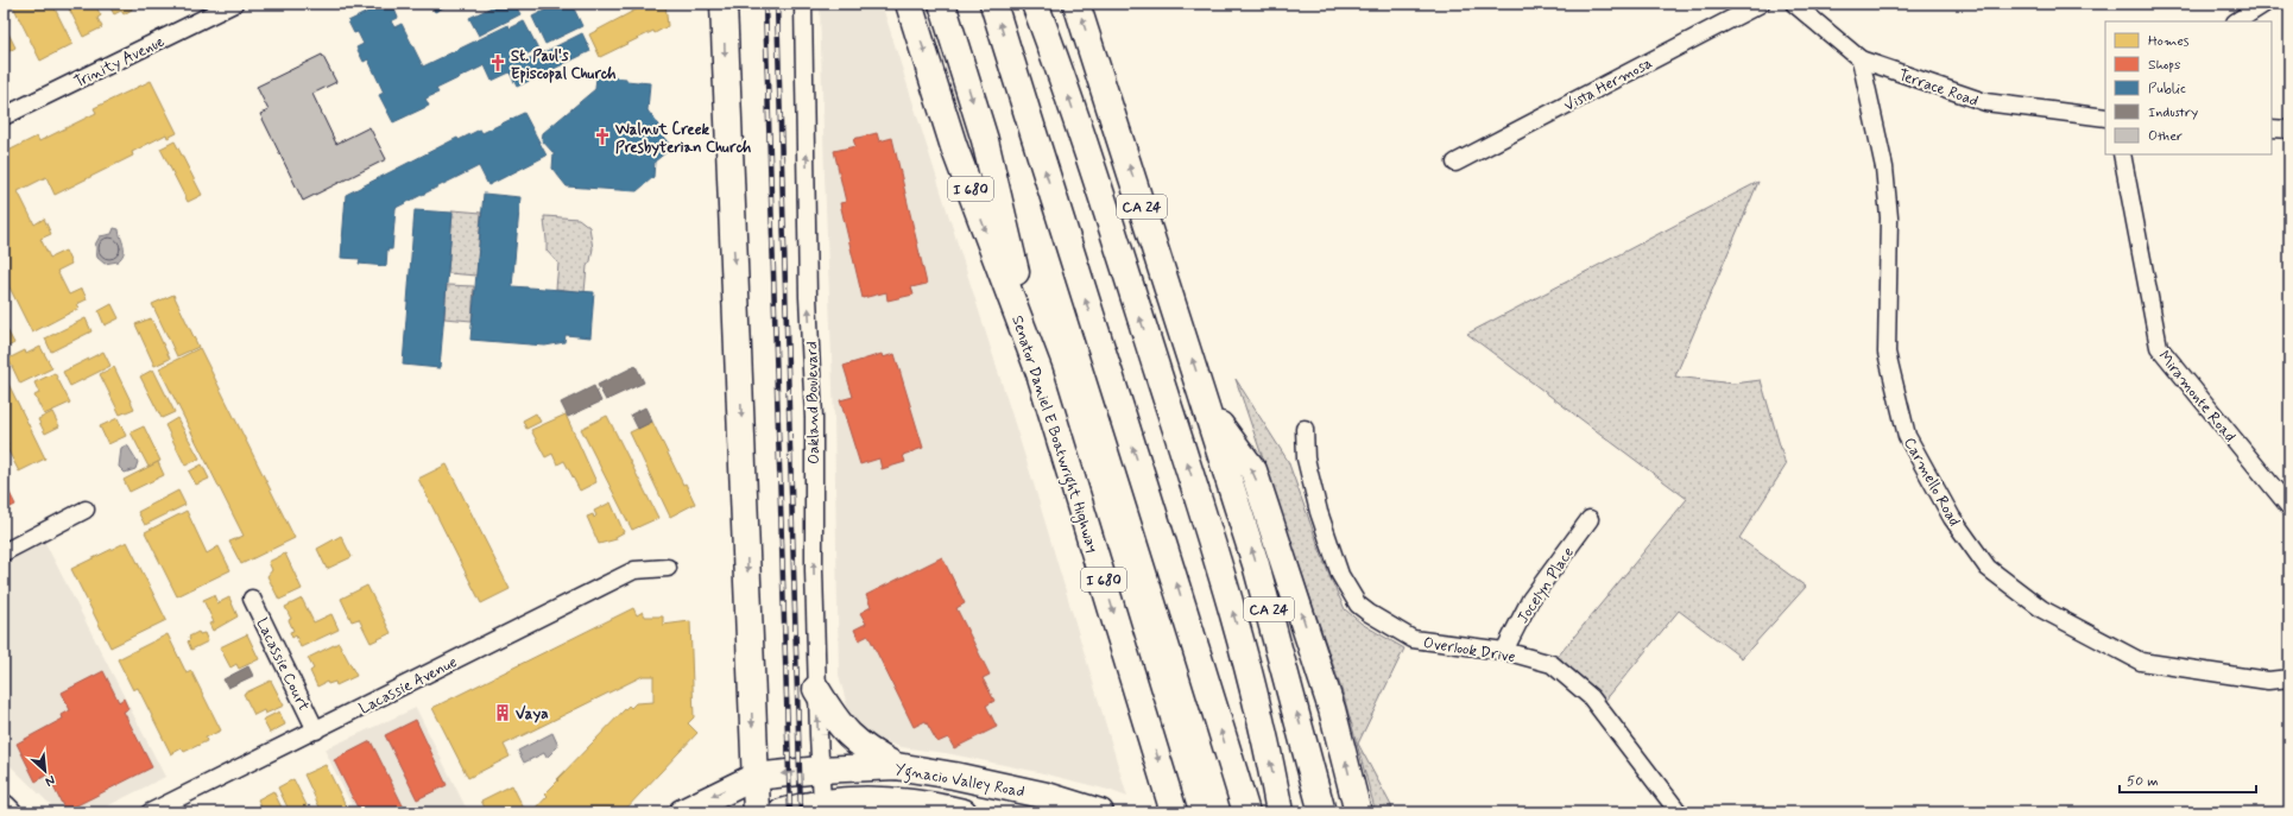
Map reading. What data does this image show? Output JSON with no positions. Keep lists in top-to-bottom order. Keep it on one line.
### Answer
{"streets":{"highway":["I 680","CA 24","Senator Daniel E Boatwright Highway","Ygnacio Valley Road"],"street":["Trinity Avenue","Vista Hermosa","Terrace Road","Miramonte Road","Oakland Boulevard","Carmello Road","Jocelyn Place","Overlook Drive","Lacassie Court","Lacassie Avenue"]},"crossings":[["Terrace Road","Carmello Road"],["Oakland Boulevard","Ygnacio Valley Road"],["Jocelyn Place","Overlook Drive"],["Lacassie Court","Lacassie Avenue"]],"one_way":["Oakland Boulevard"],"places":{"church":["St. Paul's Episcopal Church","Walnut Creek Presbyterian Church"],"building":["Vaya"]},"legend":["Homes","Shops","Public","Industry","Other"],"scale_bar":"50 m","north":"bottom right"}
